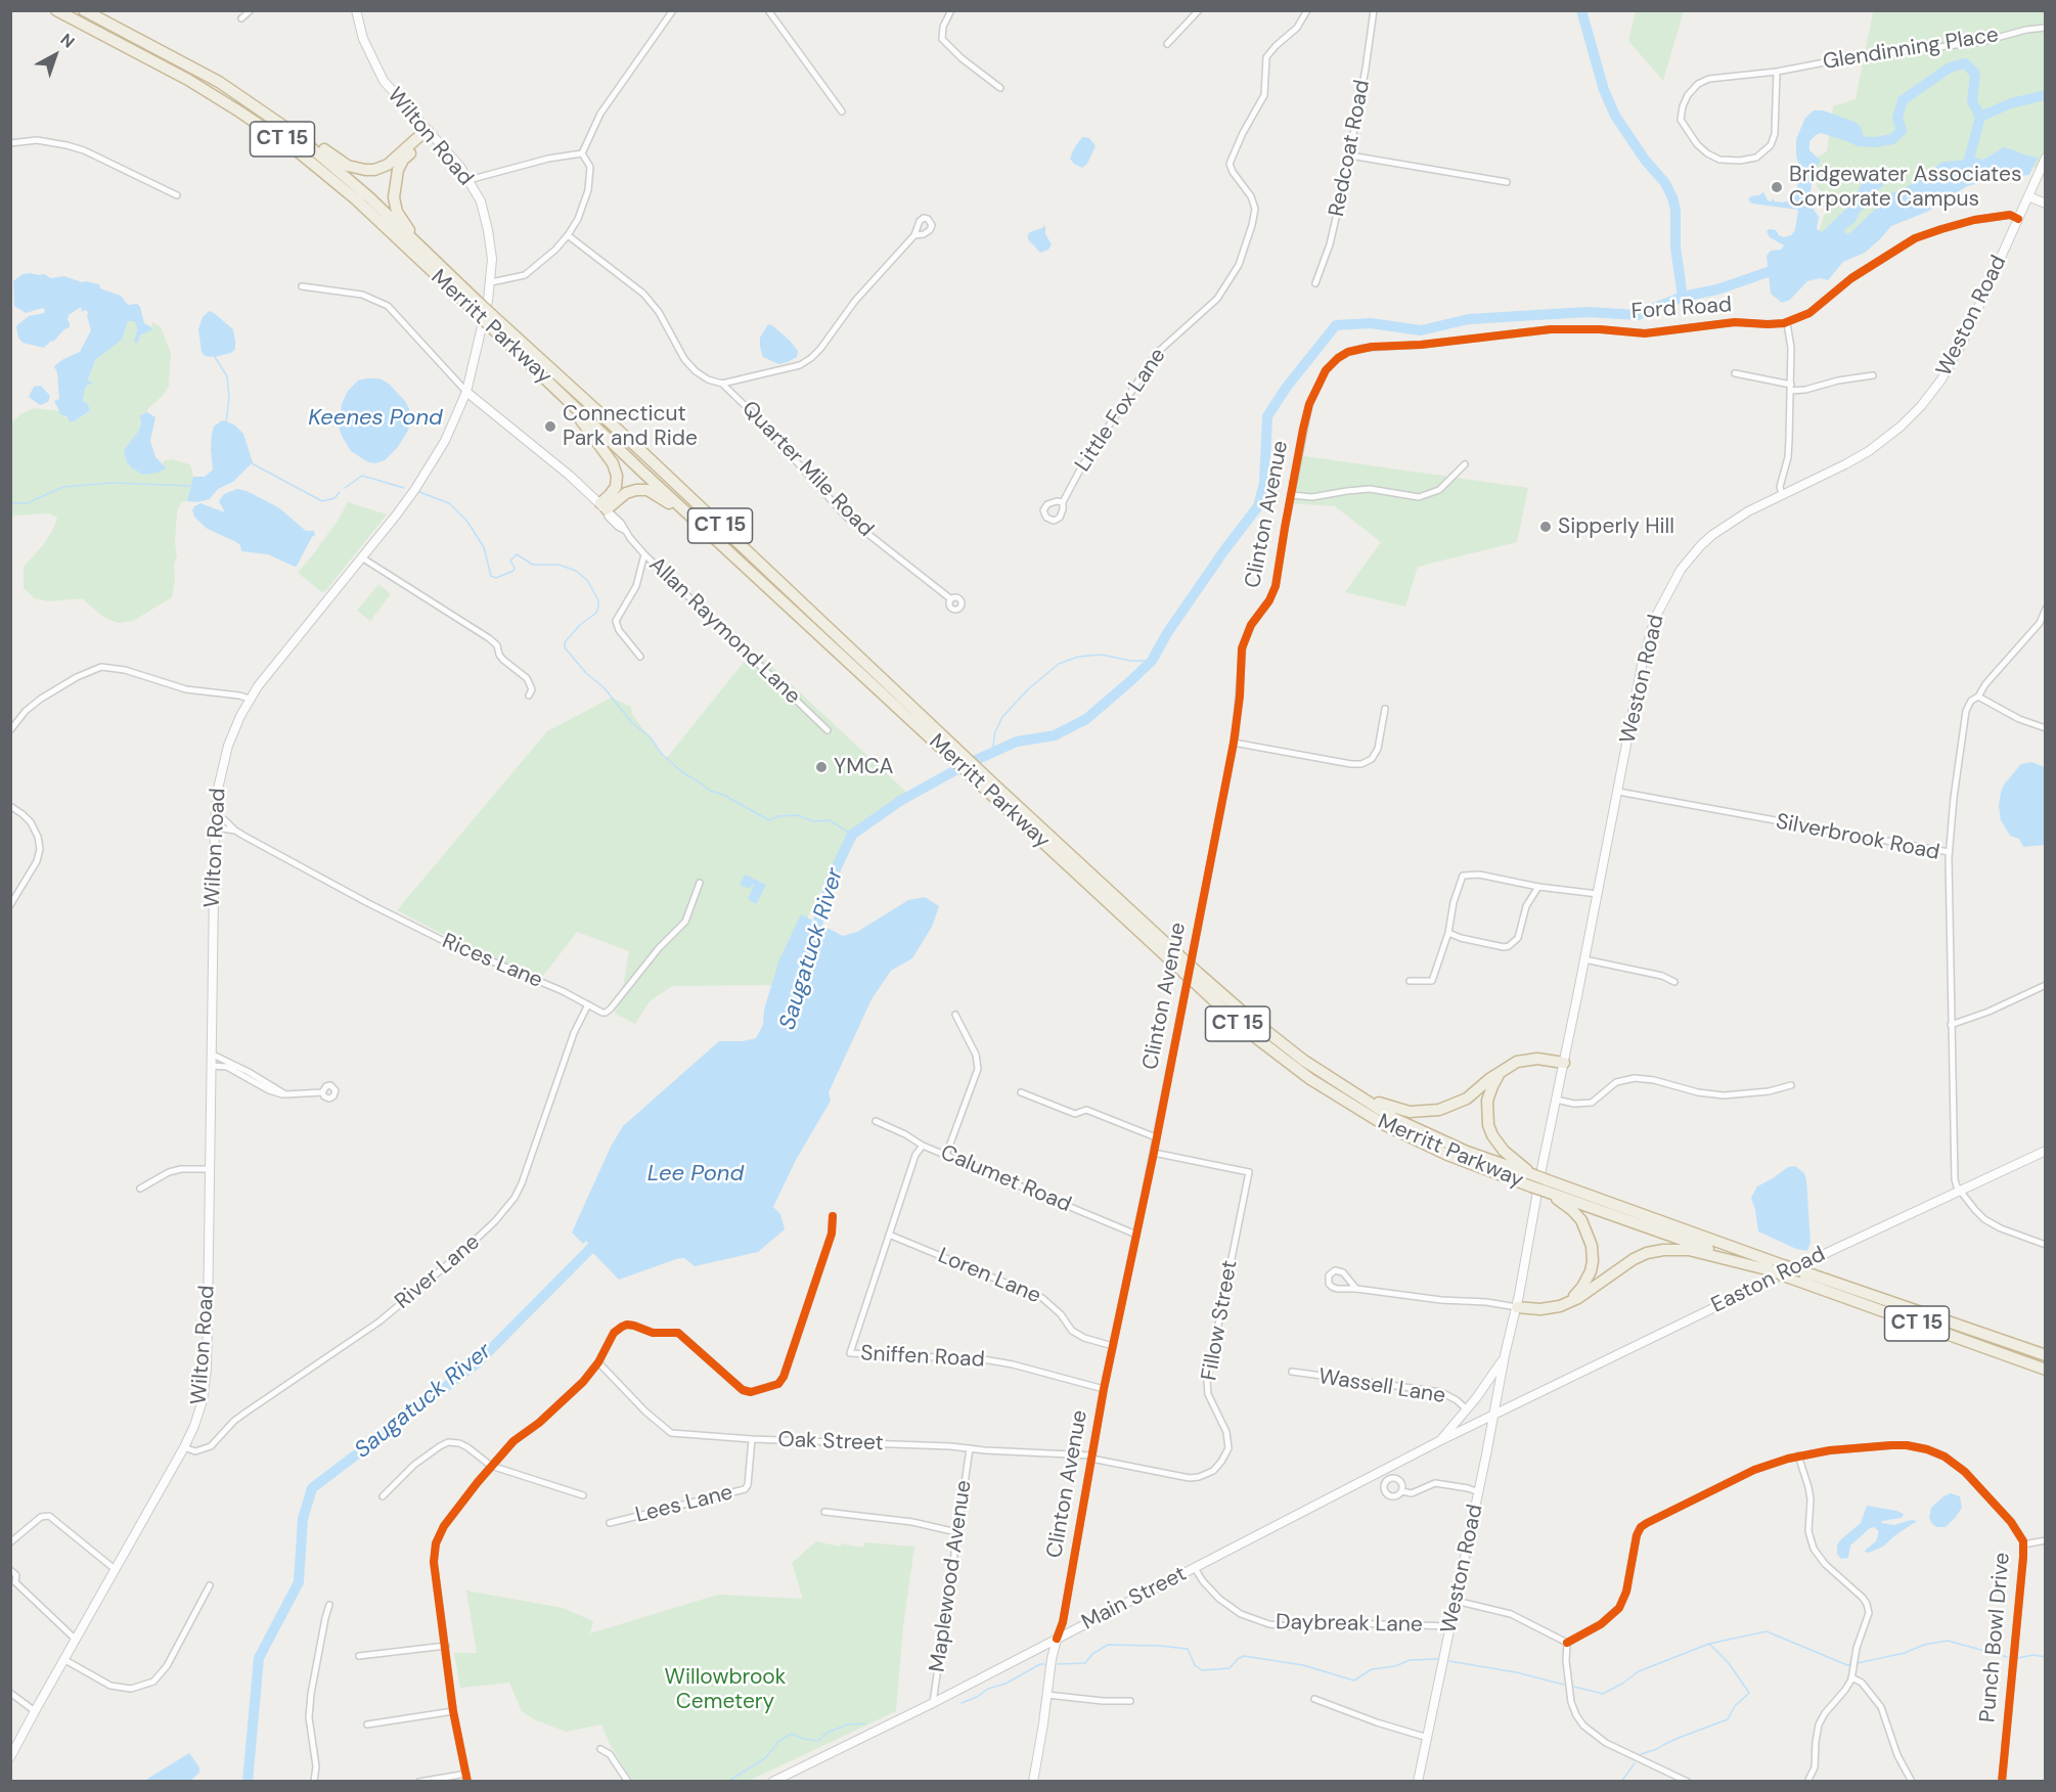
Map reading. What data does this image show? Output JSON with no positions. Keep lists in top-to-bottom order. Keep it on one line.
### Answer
{"streets":{"highway":["CT 15","Merritt Parkway"],"main road":["Wilton Road","Weston Road","Allan Raymond Lane","Easton Road","Main Street"],"street":["Glendinning Place","Redcoat Road","Ford Road","Little Fox Lane","Quarter Mile Road","Clinton Avenue","Silverbrook Road","Rices Lane","Calumet Road","River Lane","Loren Lane","Fillow Street","Sniffen Road","Wassell Lane","Oak Street","Lees Lane","Maplewood Avenue","Daybreak Lane","Punch Bowl Drive"]},"crossings":[["Wilton Road","Allan Raymond Lane"],["Wilton Road","Rices Lane"],["Wilton Road","River Lane"],["Ford Road","Weston Road"],["Ford Road","Clinton Avenue"],["Weston Road","Silverbrook Road"],["Weston Road","Easton Road"],["Weston Road","Wassell Lane"],["Weston Road","Main Street"],["Weston Road","Daybreak Lane"],["Clinton Avenue","Calumet Road"],["Clinton Avenue","Loren Lane"],["Clinton Avenue","Fillow Street"],["Clinton Avenue","Sniffen Road"],["Clinton Avenue","Oak Street"],["Clinton Avenue","Main Street"],["Silverbrook Road","Easton Road"],["Rices Lane","River Lane"],["Calumet Road","Sniffen Road"],["Loren Lane","Sniffen Road"],["Easton Road","Main Street"],["Fillow Street","Oak Street"],["Oak Street","Lees Lane"],["Oak Street","Maplewood Avenue"],["Maplewood Avenue","Main Street"],["Main Street","Daybreak Lane"]],"water":["Keenes Pond","Saugatuck River","Lee Pond"],"parks":["Willowbrook Cemetery"],"places":["Bridgewater Associates Corporate Campus","Connecticut Park and Ride","Sipperly Hill","YMCA"],"north":"top right"}
